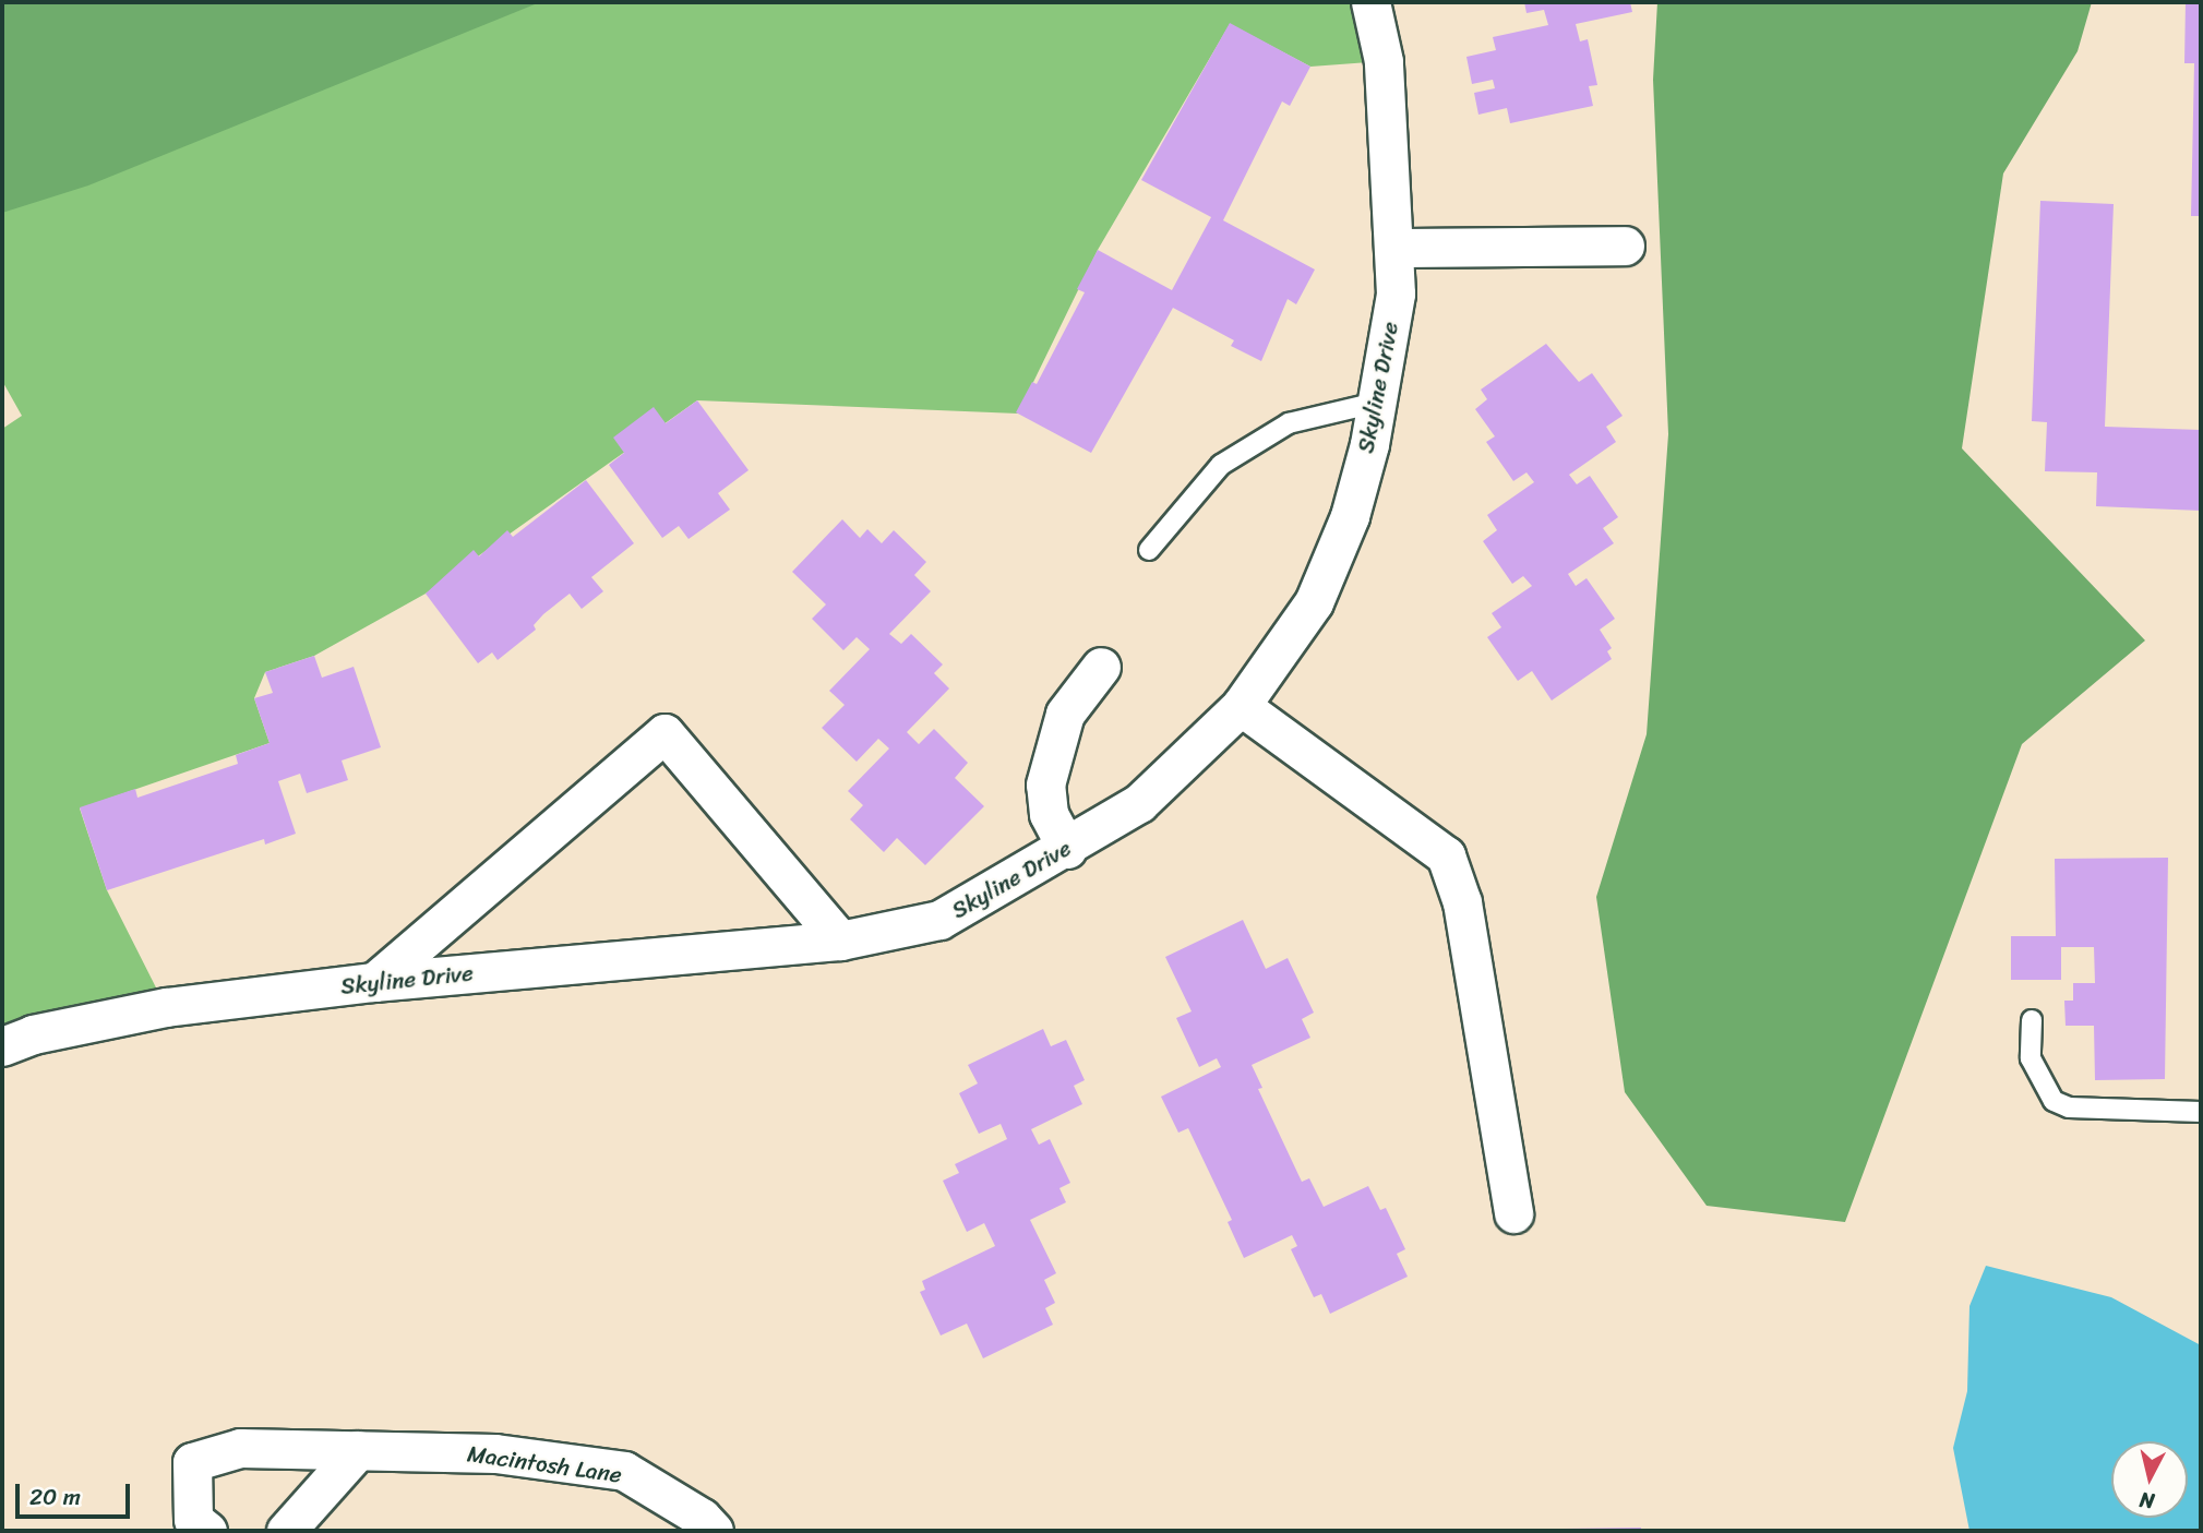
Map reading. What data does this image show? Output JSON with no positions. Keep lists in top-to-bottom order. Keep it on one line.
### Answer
{"streets":{"street":["Skyline Drive","Macintosh Lane"]},"scale_bar":"20 m","north":"bottom"}
